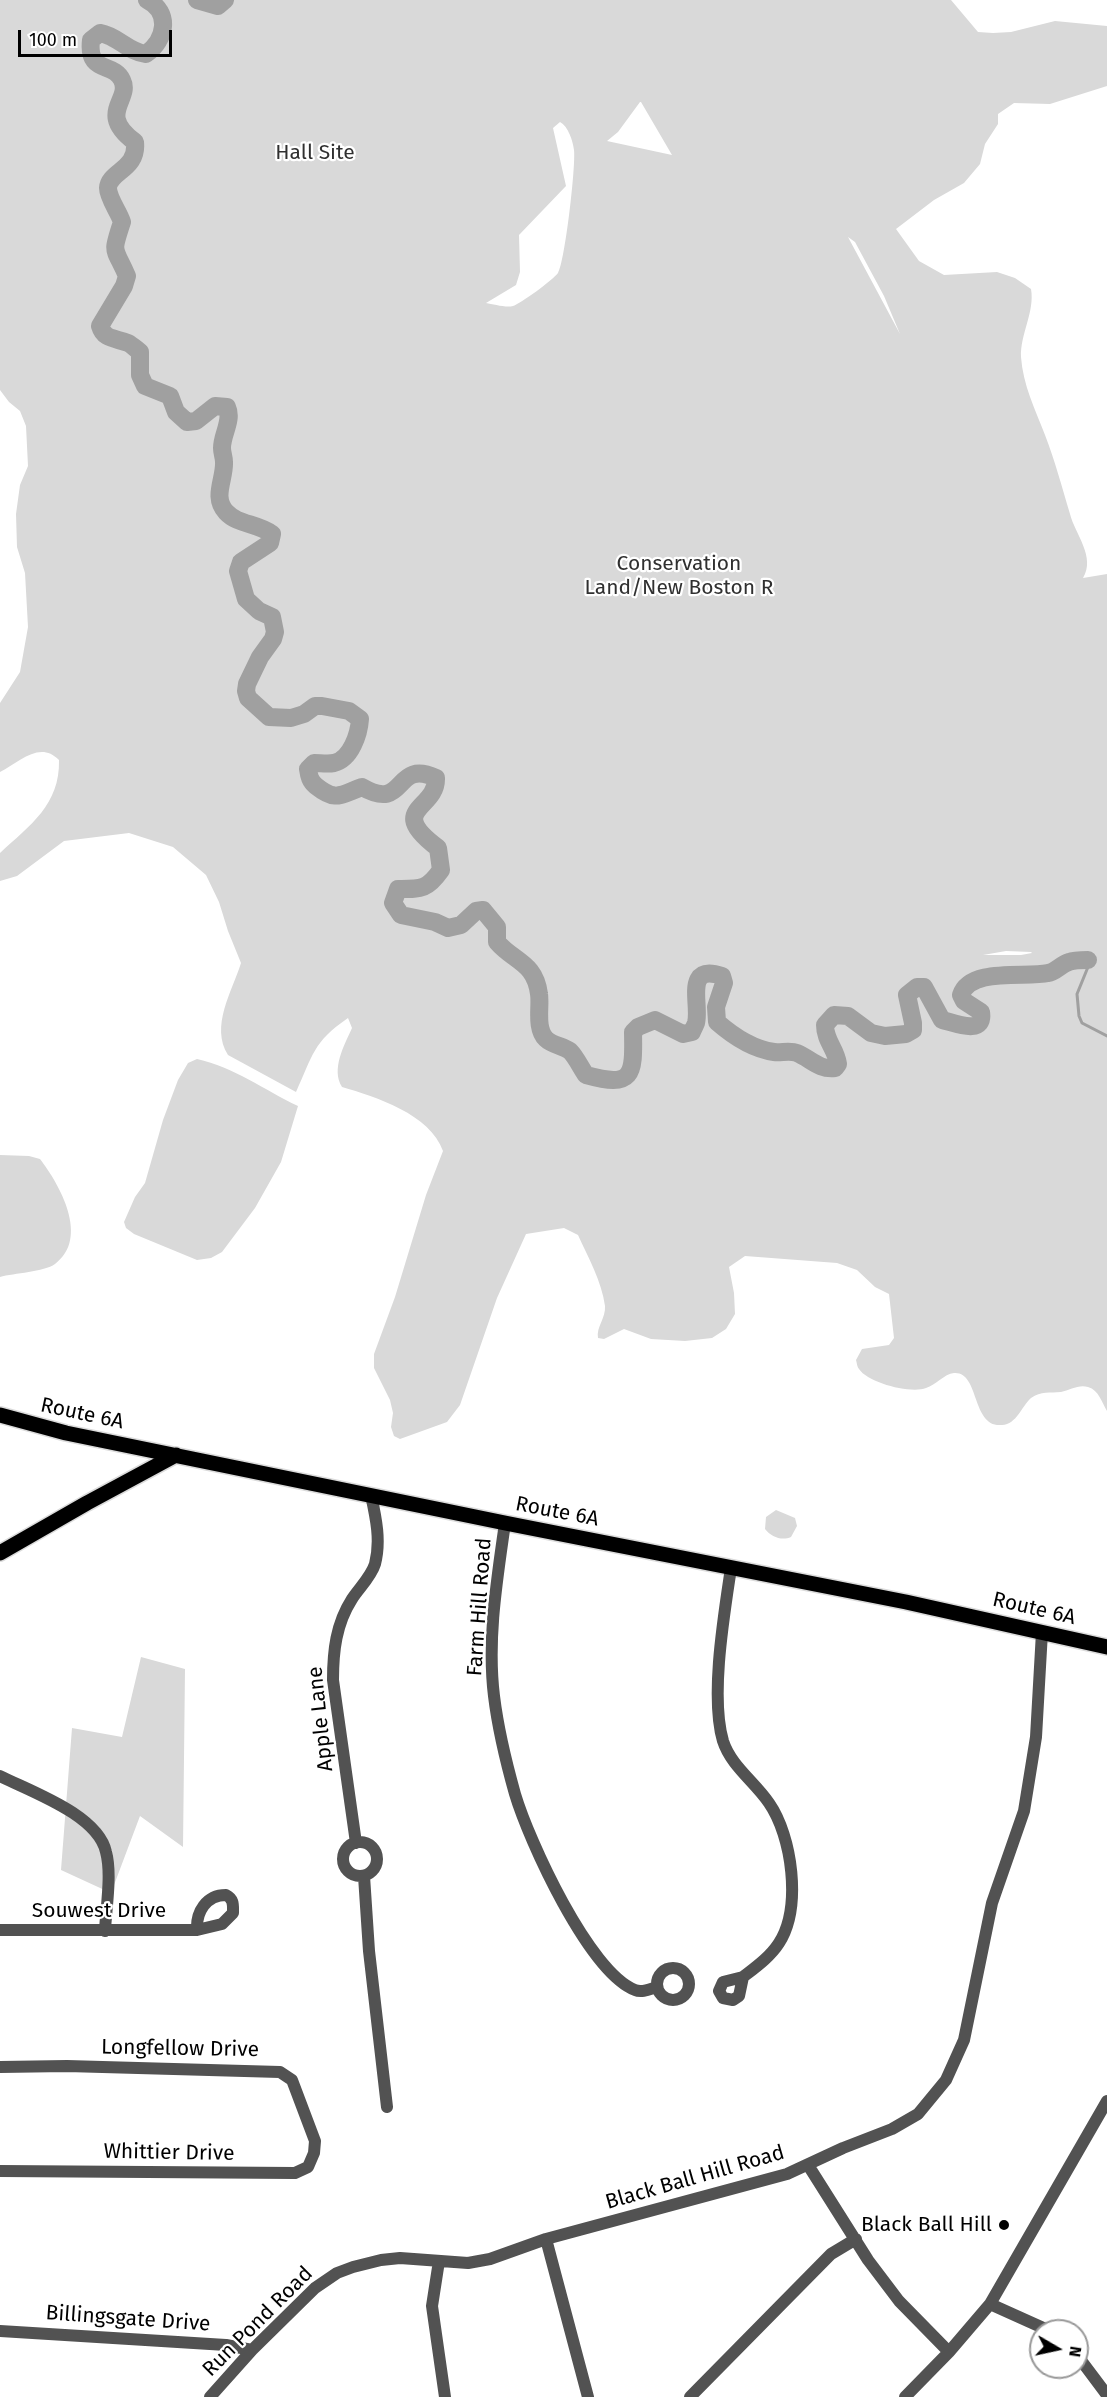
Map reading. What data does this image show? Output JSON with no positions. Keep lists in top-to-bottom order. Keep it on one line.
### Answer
{"streets":{"main road":["Route 6A"],"street":["Farm Hill Road","Apple Lane","Souwest Drive","Longfellow Drive","Whittier Drive","Black Ball Hill Road","Billingsgate Drive","Run Pond Road"]},"crossings":[["Route 6A","Farm Hill Road"],["Route 6A","Apple Lane"],["Route 6A","Black Ball Hill Road"],["Longfellow Drive","Whittier Drive"],["Black Ball Hill Road","Run Pond Road"],["Billingsgate Drive","Run Pond Road"]],"parks":["Hall Site","Conservation Land/New Boston R"],"places":["Black Ball Hill"],"scale_bar":"100 m","north":"right"}
